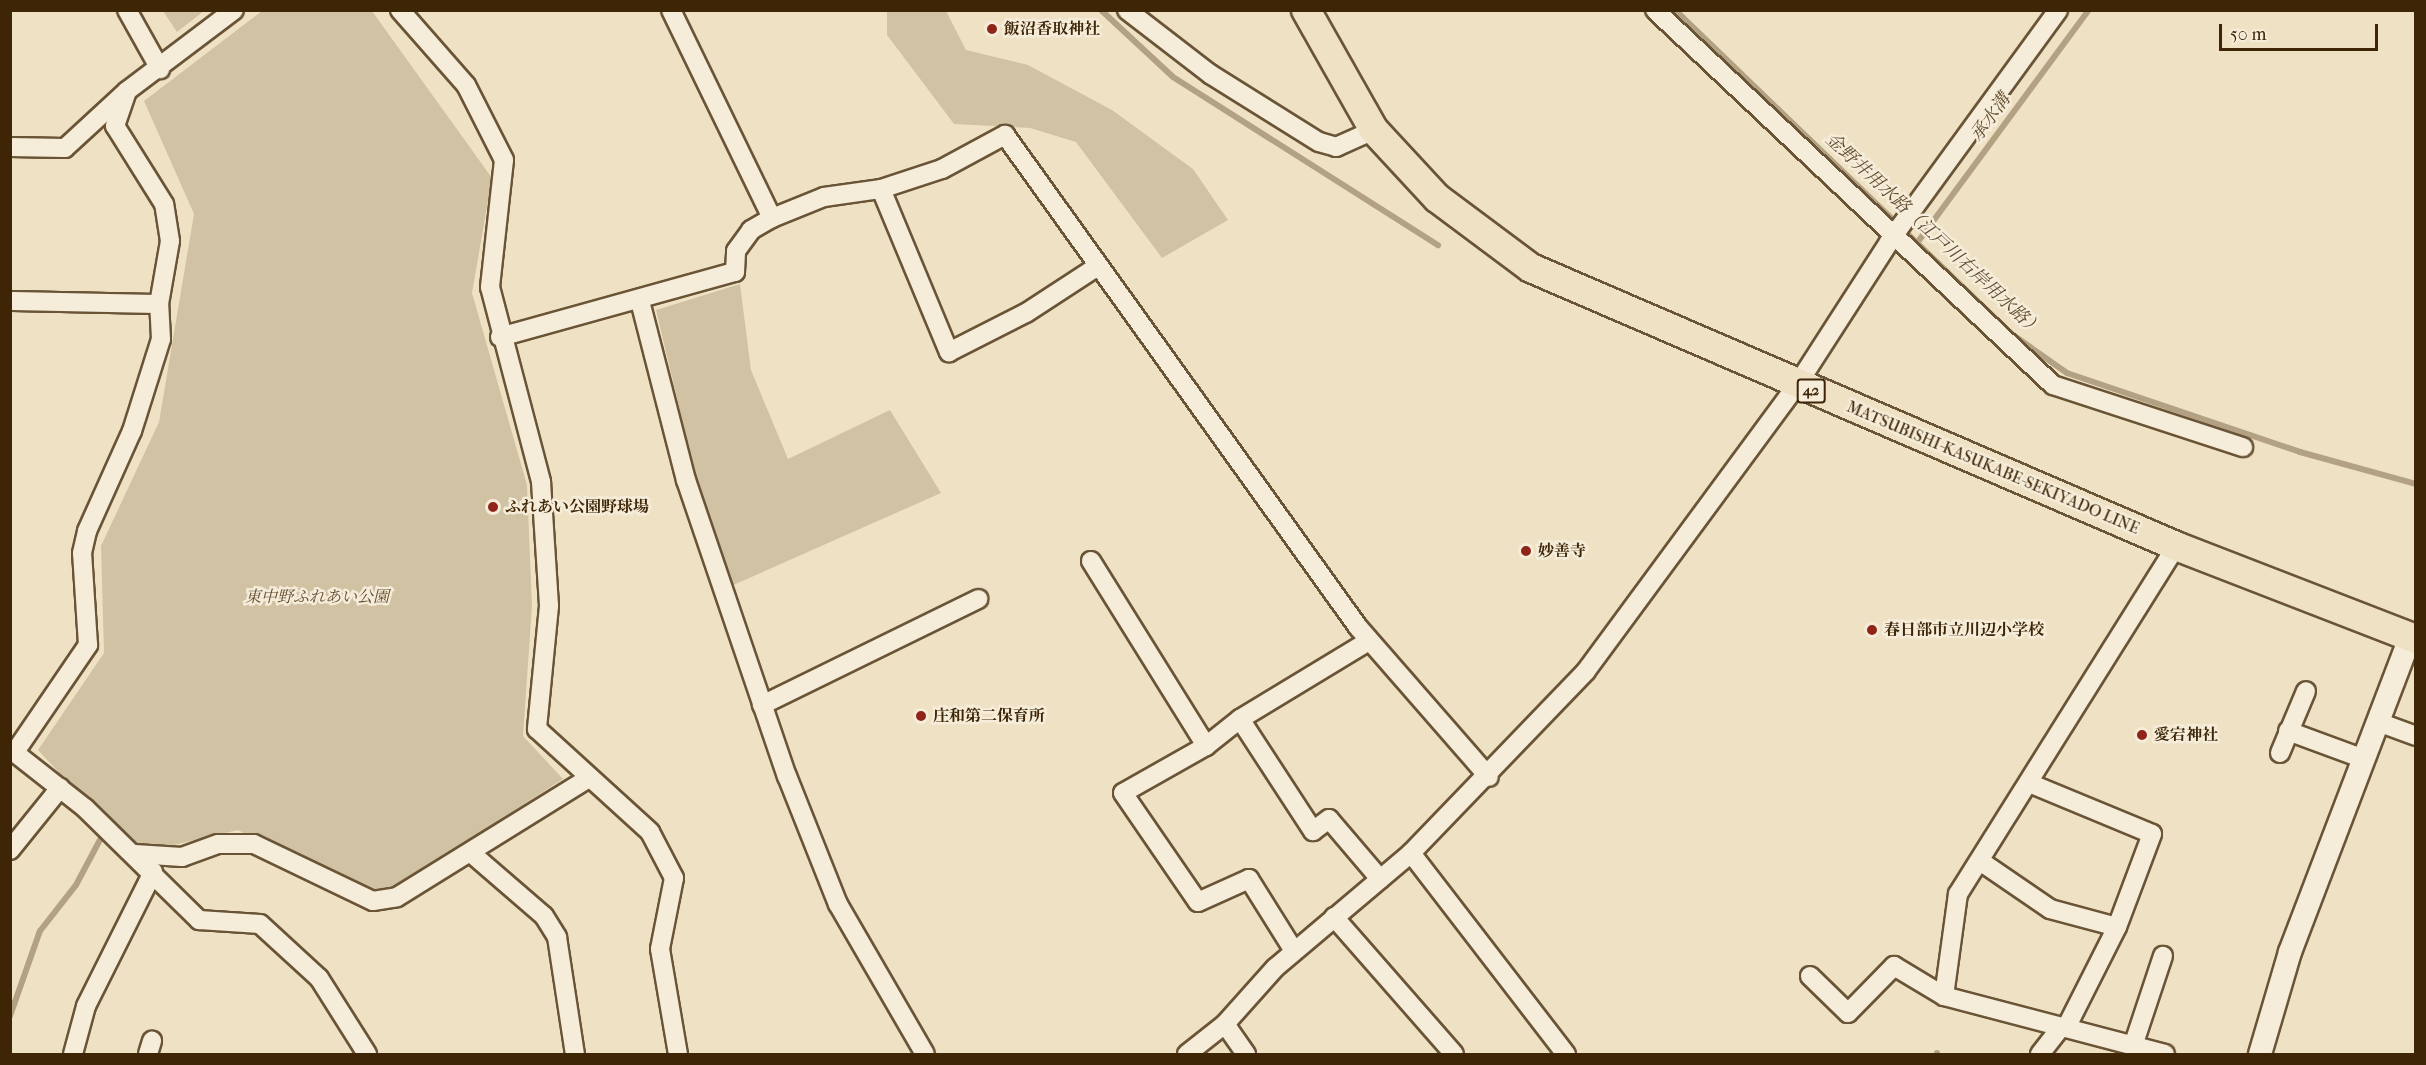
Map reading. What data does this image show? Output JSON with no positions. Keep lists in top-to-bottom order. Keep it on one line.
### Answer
{"streets":{"main road":["42","MATSUBISHI-KASUKABE-SEKIYADO LINE"]},"water":["承水溝","金野井用水路（江戸川右岸用水路）"],"parks":["東中野ふれあい公園"],"places":["飯沼香取神社","ふれあい公園野球場","妙善寺","春日部市立川辺小学校","庄和第二保育所","愛宕神社"],"scale_bar":"50 m"}
